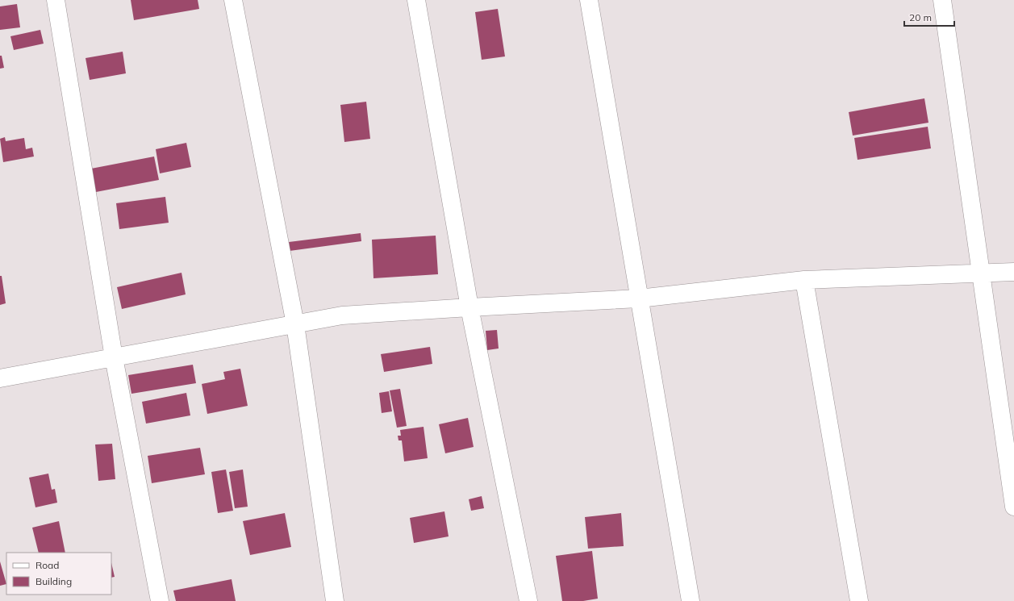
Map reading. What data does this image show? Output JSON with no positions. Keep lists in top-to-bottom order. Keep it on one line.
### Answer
{"legend":["Road","Building"],"scale_bar":"20 m"}
